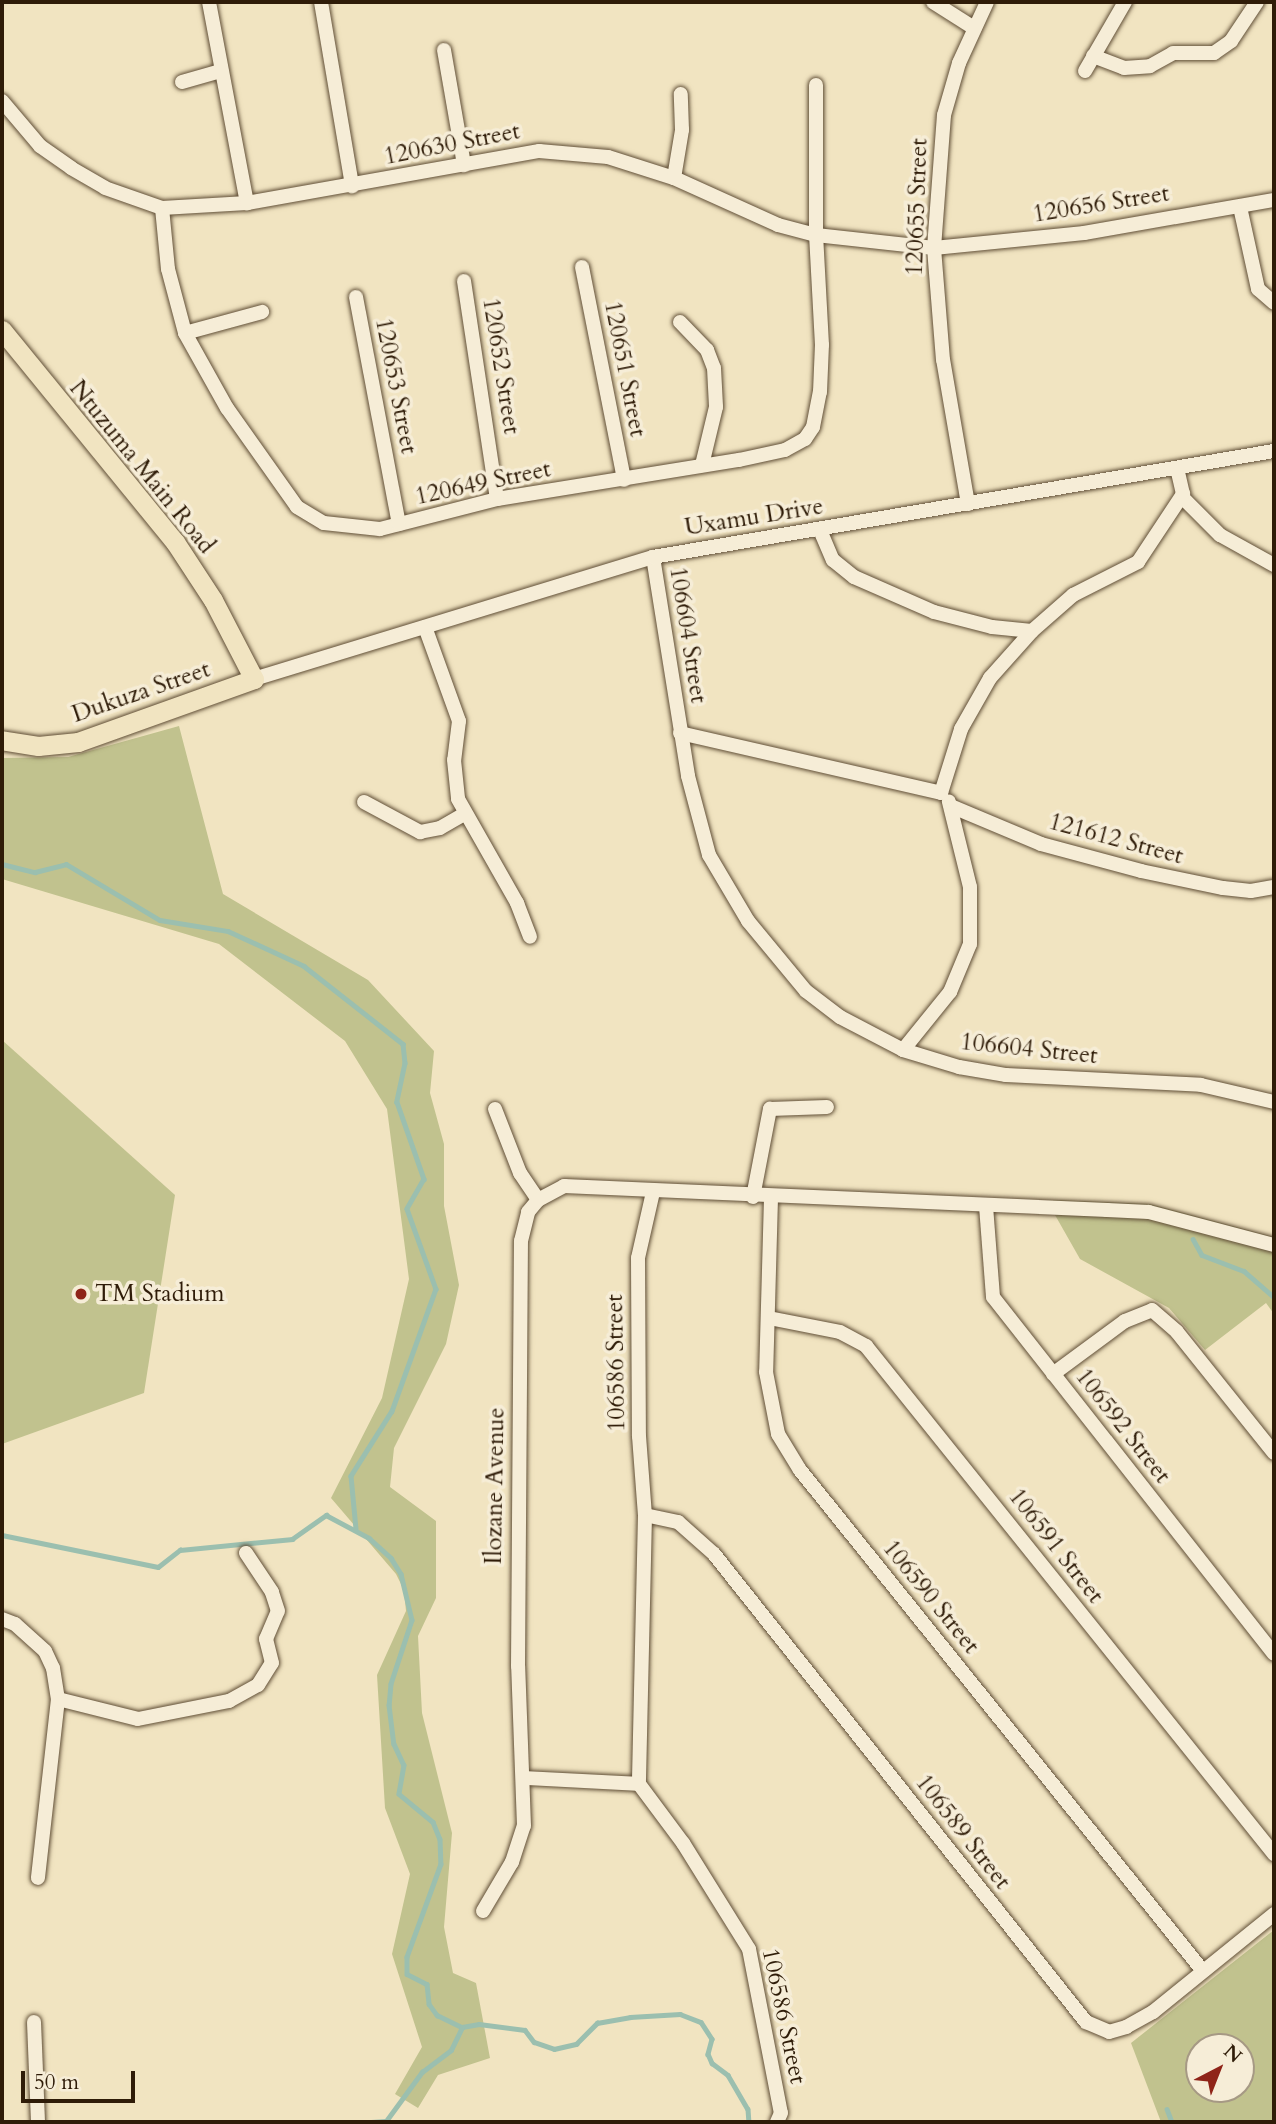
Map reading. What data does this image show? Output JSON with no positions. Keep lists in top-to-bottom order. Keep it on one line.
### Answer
{"streets":{"main road":["Ntuzuma Main Road","Dukuza Street"],"street":["120630 Street","120656 Street","120655 Street","120652 Street","120651 Street","120653 Street","120649 Street","Uxamu Drive","106604 Street","121612 Street","106586 Street","106592 Street","Ilozane Avenue","106591 Street","106590 Street","106589 Street"]},"crossings":[["120630 Street","120656 Street"],["120630 Street","120655 Street"],["120630 Street","120649 Street"],["120656 Street","120655 Street"],["120655 Street","Uxamu Drive"],["120652 Street","120649 Street"],["120651 Street","120649 Street"],["120653 Street","120649 Street"],["Ntuzuma Main Road","Uxamu Drive"],["Ntuzuma Main Road","Dukuza Street"],["Uxamu Drive","106604 Street"],["Uxamu Drive","Dukuza Street"],["106586 Street","106589 Street"],["106591 Street","106590 Street"],["106590 Street","106589 Street"]],"places":["TM Stadium"],"scale_bar":"50 m","north":"top right"}
